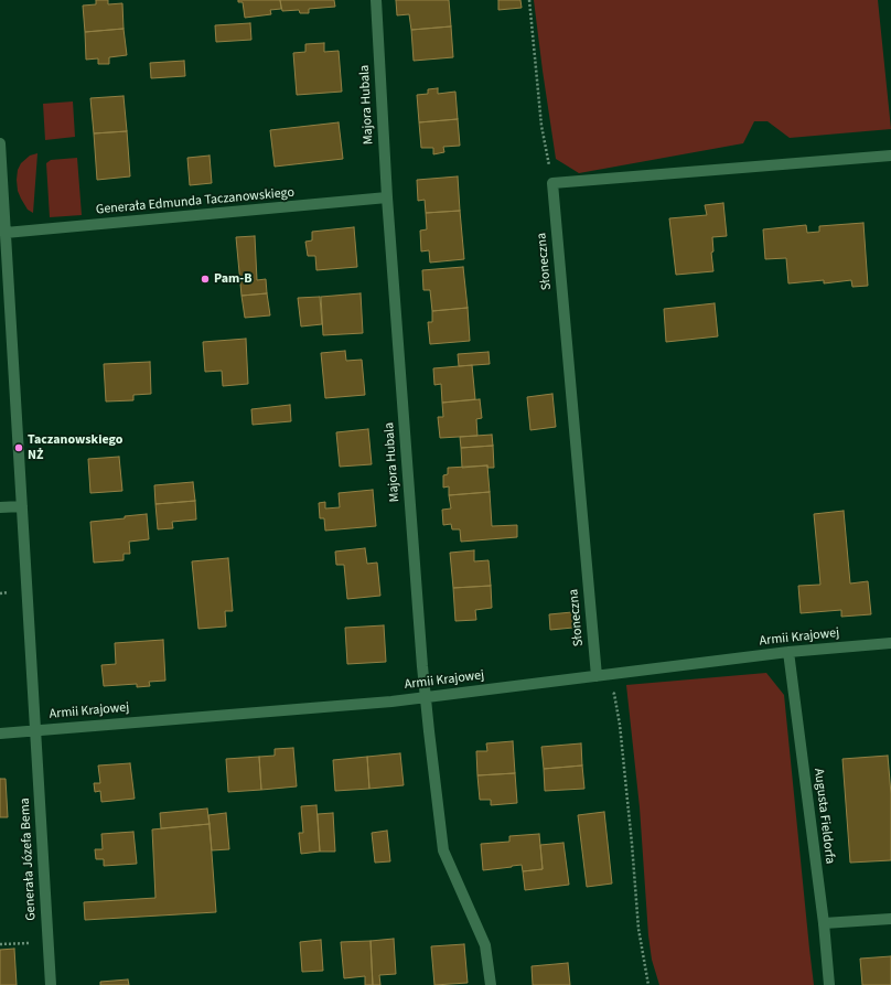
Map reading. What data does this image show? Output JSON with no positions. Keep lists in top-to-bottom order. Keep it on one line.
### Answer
{"streets":{"street":["Majora Hubala","Generała Edmunda Taczanowskiego","Słoneczna","Armii Krajowej","Augusta Fieldorfa","Generała Józefa Bema"]},"crossings":[["Majora Hubala","Generała Edmunda Taczanowskiego"],["Majora Hubala","Armii Krajowej"],["Słoneczna","Armii Krajowej"],["Armii Krajowej","Augusta Fieldorfa"],["Armii Krajowej","Generała Józefa Bema"]],"places":["Pam-B","Taczanowskiego NŻ"]}
